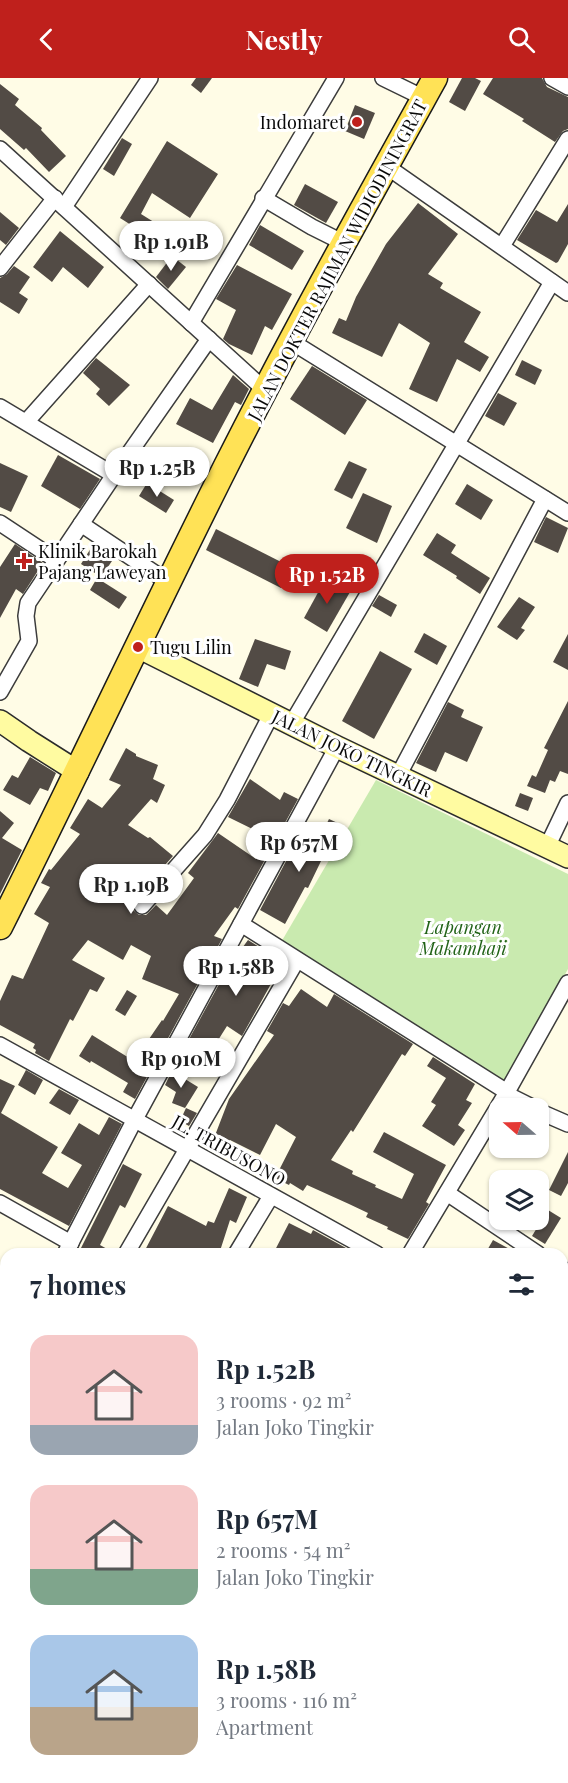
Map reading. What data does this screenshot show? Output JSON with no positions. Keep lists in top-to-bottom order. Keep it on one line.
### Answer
{"streets":{"main road":["JALAN DOKTER RAJIMAN WIDIODININGRAT","JALAN JOKO TINGKIR"],"street":["JL. TRIBUSONO"]},"crossings":[["JALAN DOKTER RAJIMAN WIDIODININGRAT","JALAN JOKO TINGKIR"]],"parks":["Lapangan Makamhaji"],"places":{"other":["Indomaret","Tugu Lilin"],"health":["Klinik Barokah Pajang Laweyan"]},"north":"left","page":{"header":"Nestly","price":["Rp 1.91B","Rp 1.25B","Rp 1.52B","Rp 657M","Rp 1.19B","Rp 1.58B","Rp 910M"],"heading":"7 homes","list":[{"name":"Rp 1.52B","note":"3 rooms · 92 m² · Jalan Joko Tingkir"},{"name":"Rp 657M","note":"2 rooms · 54 m² · Jalan Joko Tingkir"},{"name":"Rp 1.58B","note":"3 rooms · 116 m² · Apartment"}]}}
